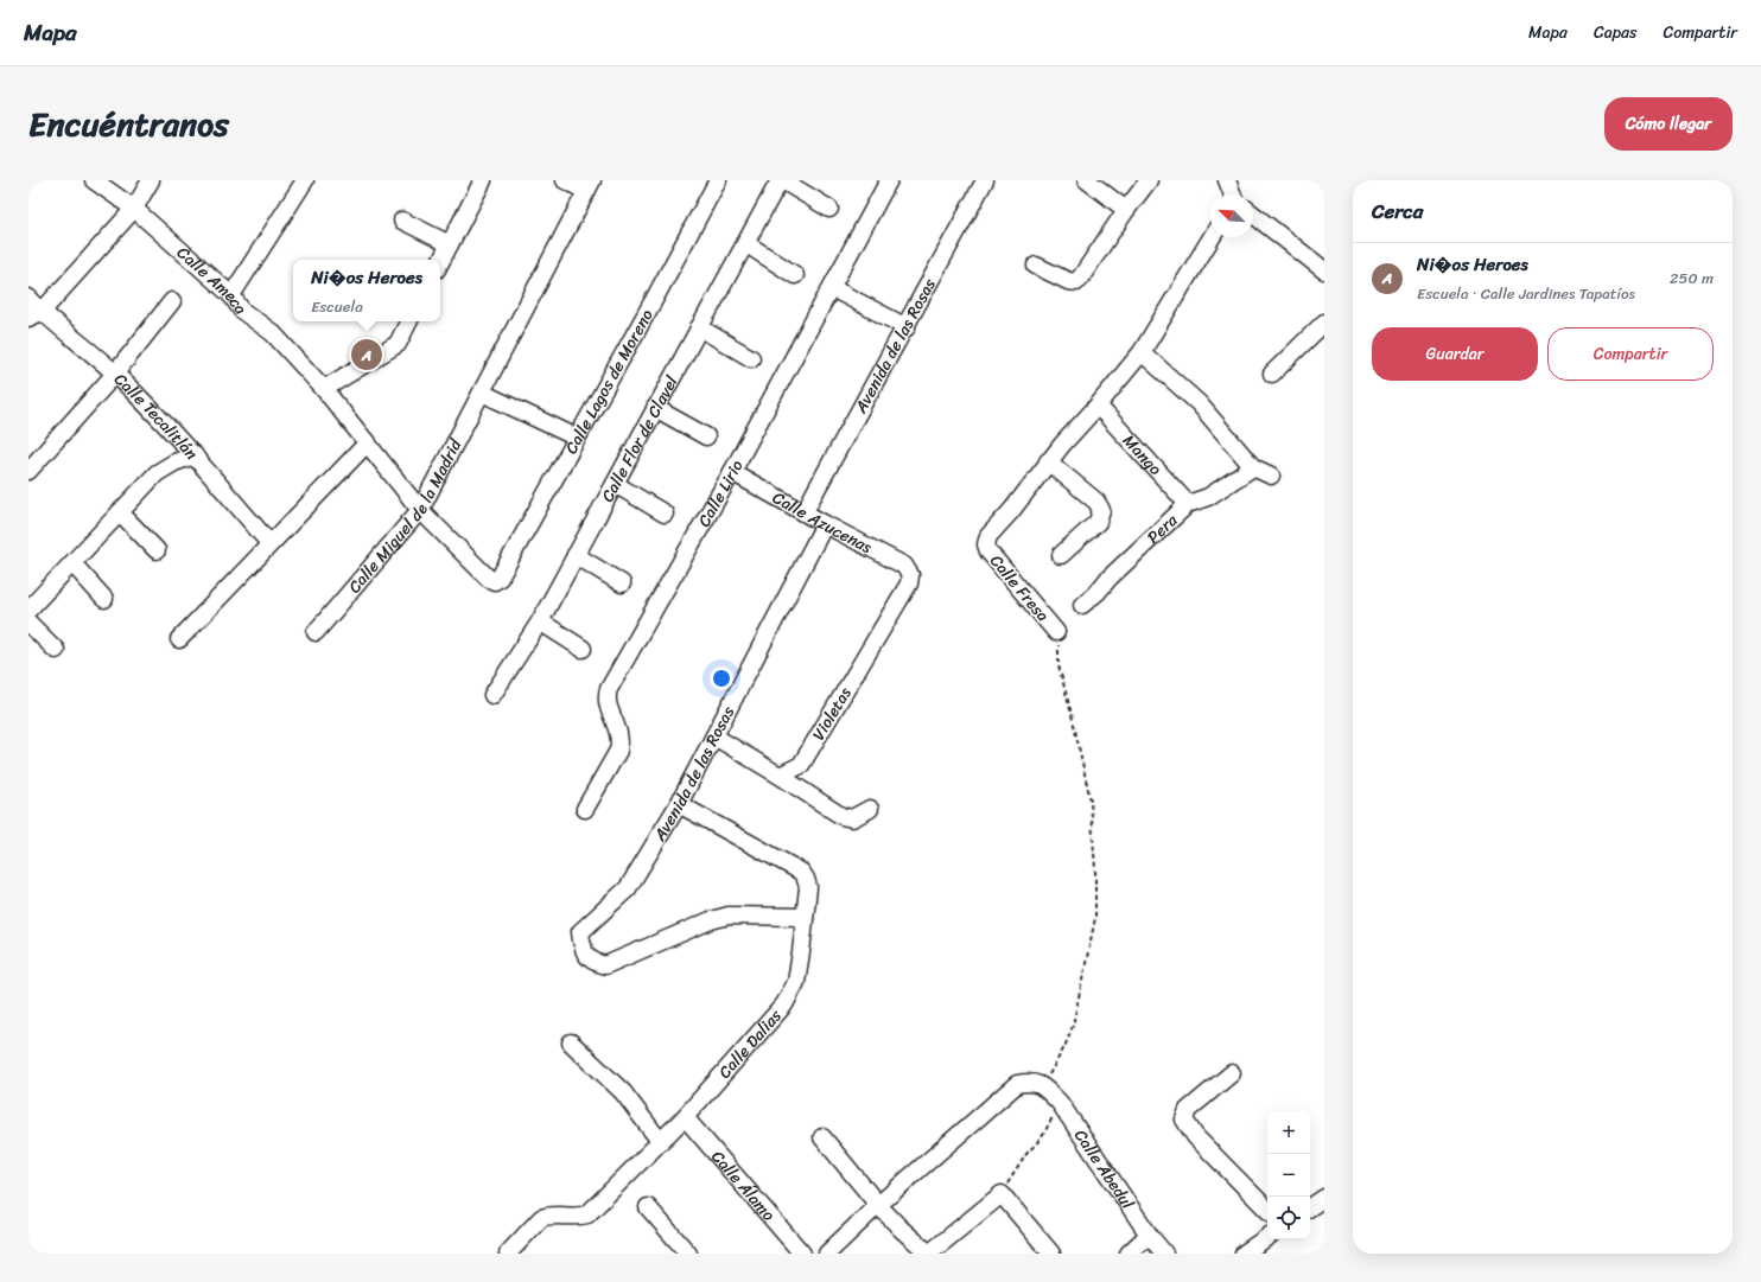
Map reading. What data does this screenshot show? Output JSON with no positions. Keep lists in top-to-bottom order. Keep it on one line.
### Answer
{"streets":{"street":["Calle Ameca","Avenida de las Rosas","Calle Lagos de Moreno","Calle Tecalitlán","Calle Flor de Clavel","Mango","Calle Lirio","Calle Miguel de la Madrid","Calle Azucenas","Pera","Calle Fresa","Violetas","Calle Dalias","Calle Abedul","Calle Álamo"]},"crossings":[["Calle Ameca","Calle Lagos de Moreno"],["Calle Ameca","Calle Miguel de la Madrid"],["Avenida de las Rosas","Calle Azucenas"],["Avenida de las Rosas","Calle Dalias"],["Mango","Pera"],["Calle Lirio","Calle Azucenas"],["Calle Azucenas","Violetas"],["Calle Dalias","Calle Álamo"]],"north":"top left","page":{"header":"Mapa","nav":["Mapa","Capas","Compartir"],"title":"Encuéntranos","buttons":["Cómo llegar",["Guardar","Compartir"]],"heading":"Cerca","list":[{"mark":"A","name":"Ni�os Heroes","note":"Escuela · Calle Jardines Tapatíos","value":"250 m"}],"popup":["Ni�os Heroes","Escuela"],"pins":"A","map_buttons":["+","−"]}}
